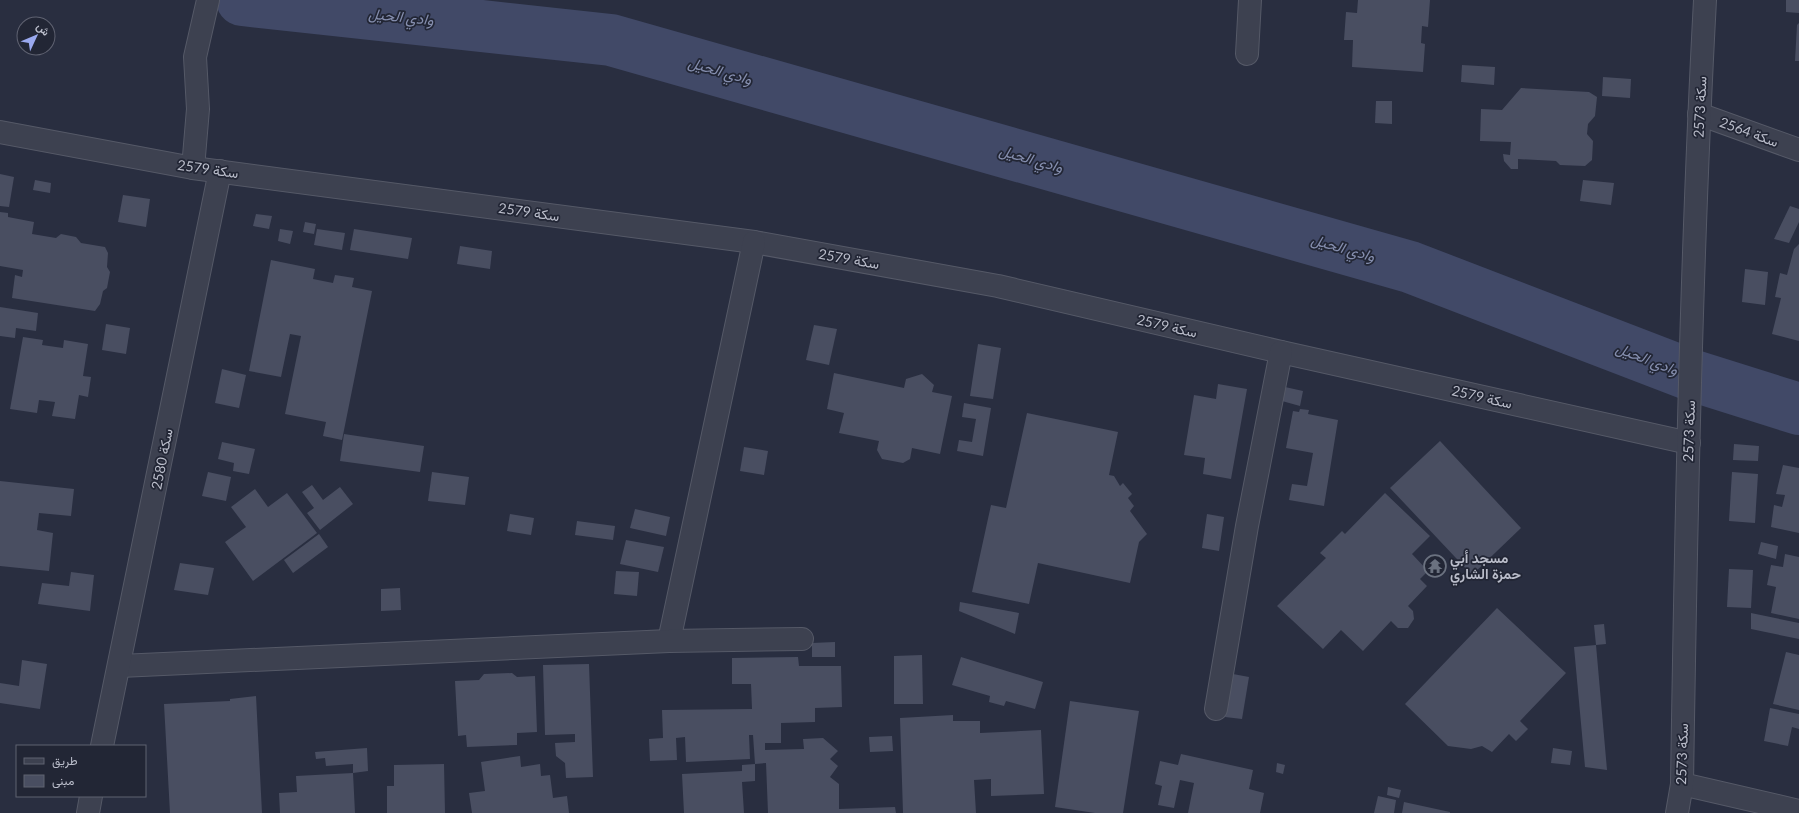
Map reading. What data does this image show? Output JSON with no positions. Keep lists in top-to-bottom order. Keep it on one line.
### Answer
{"streets":{"street":["سكة 2573","سكة 2564","سكة 2579","سكة 2580"]},"crossings":[["سكة 2573","سكة 2564"],["سكة 2573","سكة 2579"],["سكة 2579","سكة 2580"]],"water":["وادي الحيل"],"places":{"temple":["مسجد أبي حمزة الشاري"]},"legend":["طريق","مبنى"],"north":"top right"}
